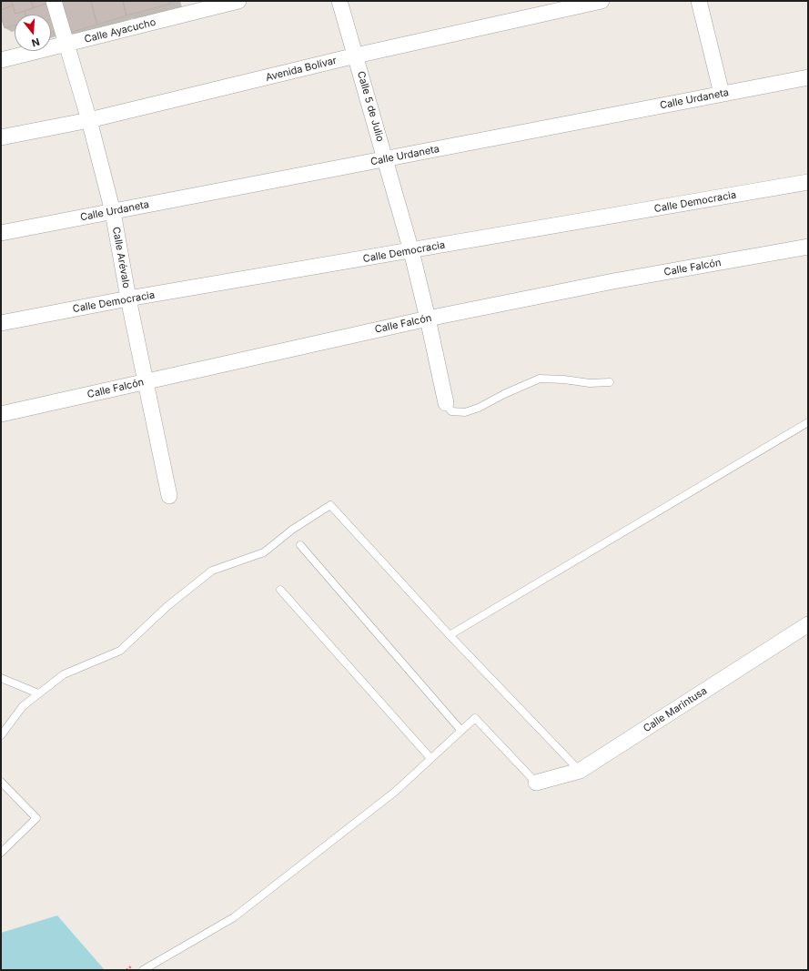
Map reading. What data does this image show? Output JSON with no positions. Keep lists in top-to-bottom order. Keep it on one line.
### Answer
{"streets":{"street":["Calle Ayacucho","Avenida Bolívar","Calle Urdaneta","Calle 5 de Julio","Calle Democracia","Calle Arévalo","Calle Falcón","Calle Marintusa"]},"crossings":[["Calle Ayacucho","Calle Arévalo"],["Avenida Bolívar","Calle 5 de Julio"],["Avenida Bolívar","Calle Arévalo"],["Calle Urdaneta","Calle 5 de Julio"],["Calle Urdaneta","Calle Arévalo"],["Calle 5 de Julio","Calle Democracia"],["Calle 5 de Julio","Calle Falcón"],["Calle Democracia","Calle Arévalo"],["Calle Arévalo","Calle Falcón"]],"north":"bottom"}
